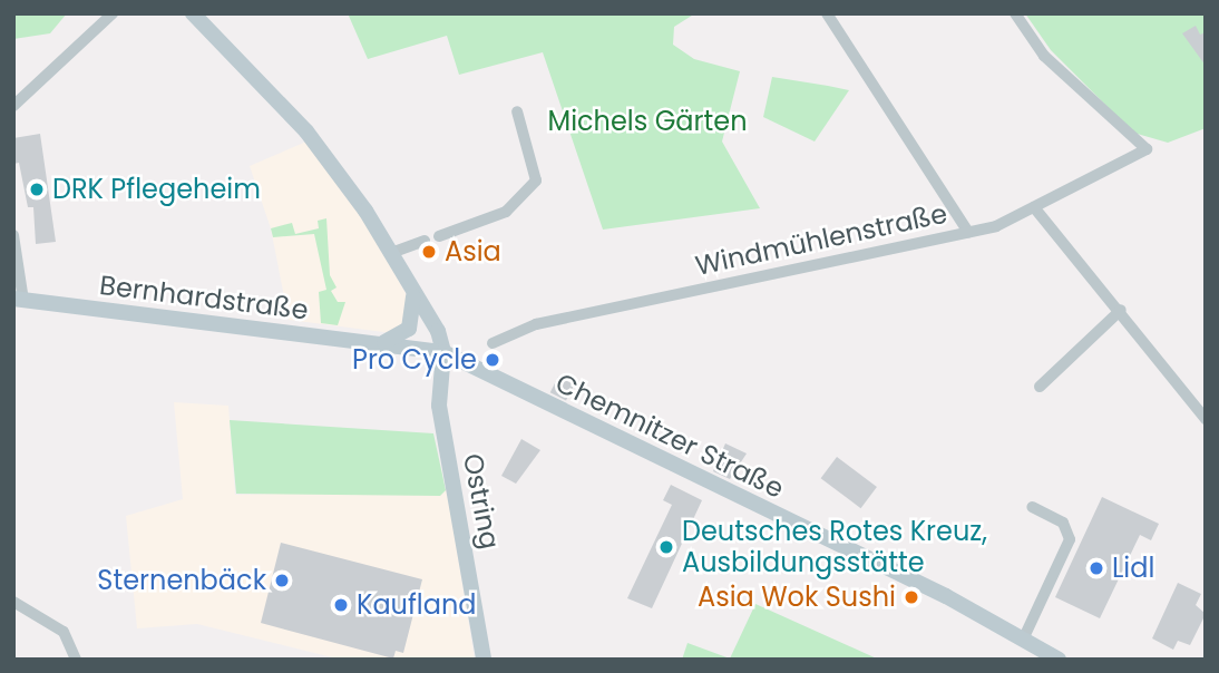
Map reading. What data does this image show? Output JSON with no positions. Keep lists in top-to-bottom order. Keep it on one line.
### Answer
{"streets":{"street":["Windmühlenstraße","Bernhardstraße","Chemnitzer Straße","Ostring"]},"crossings":[["Bernhardstraße","Chemnitzer Straße"],["Bernhardstraße","Ostring"],["Chemnitzer Straße","Ostring"]],"parks":["Michels Gärten"],"places":["DRK Pflegeheim","Asia","Pro Cycle","Deutsches Rotes Kreuz, Ausbildungsstätte","Lidl","Sternenbäck","Asia Wok Sushi","Kaufland"]}
